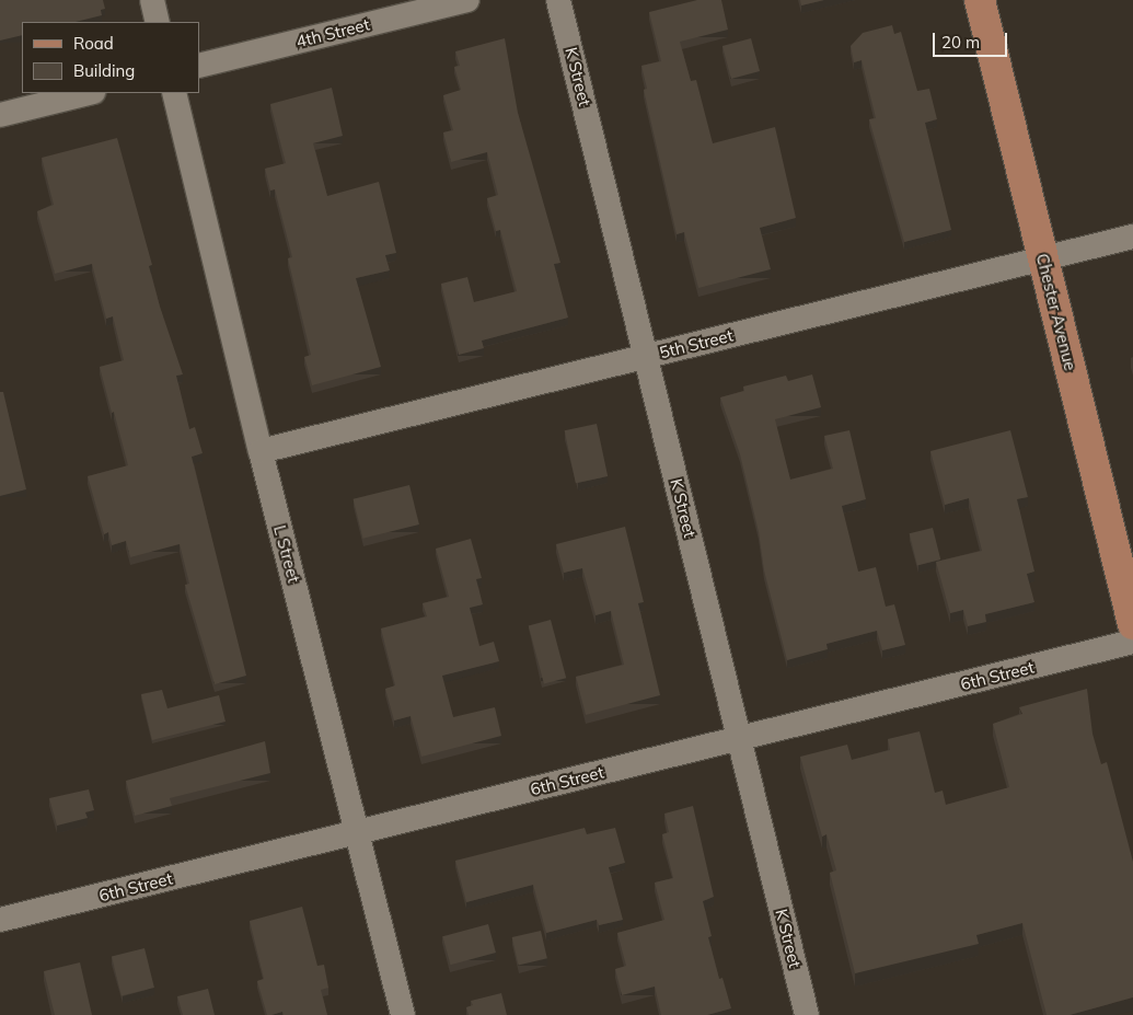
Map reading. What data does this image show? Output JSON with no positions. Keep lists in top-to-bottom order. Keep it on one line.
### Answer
{"streets":{"main road":["Chester Avenue"],"street":["4th Street","K Street","5th Street","L Street","6th Street"]},"crossings":[["K Street","5th Street"],["K Street","6th Street"],["Chester Avenue","5th Street"],["5th Street","L Street"],["L Street","6th Street"]],"legend":["Road","Building"],"scale_bar":"20 m"}
